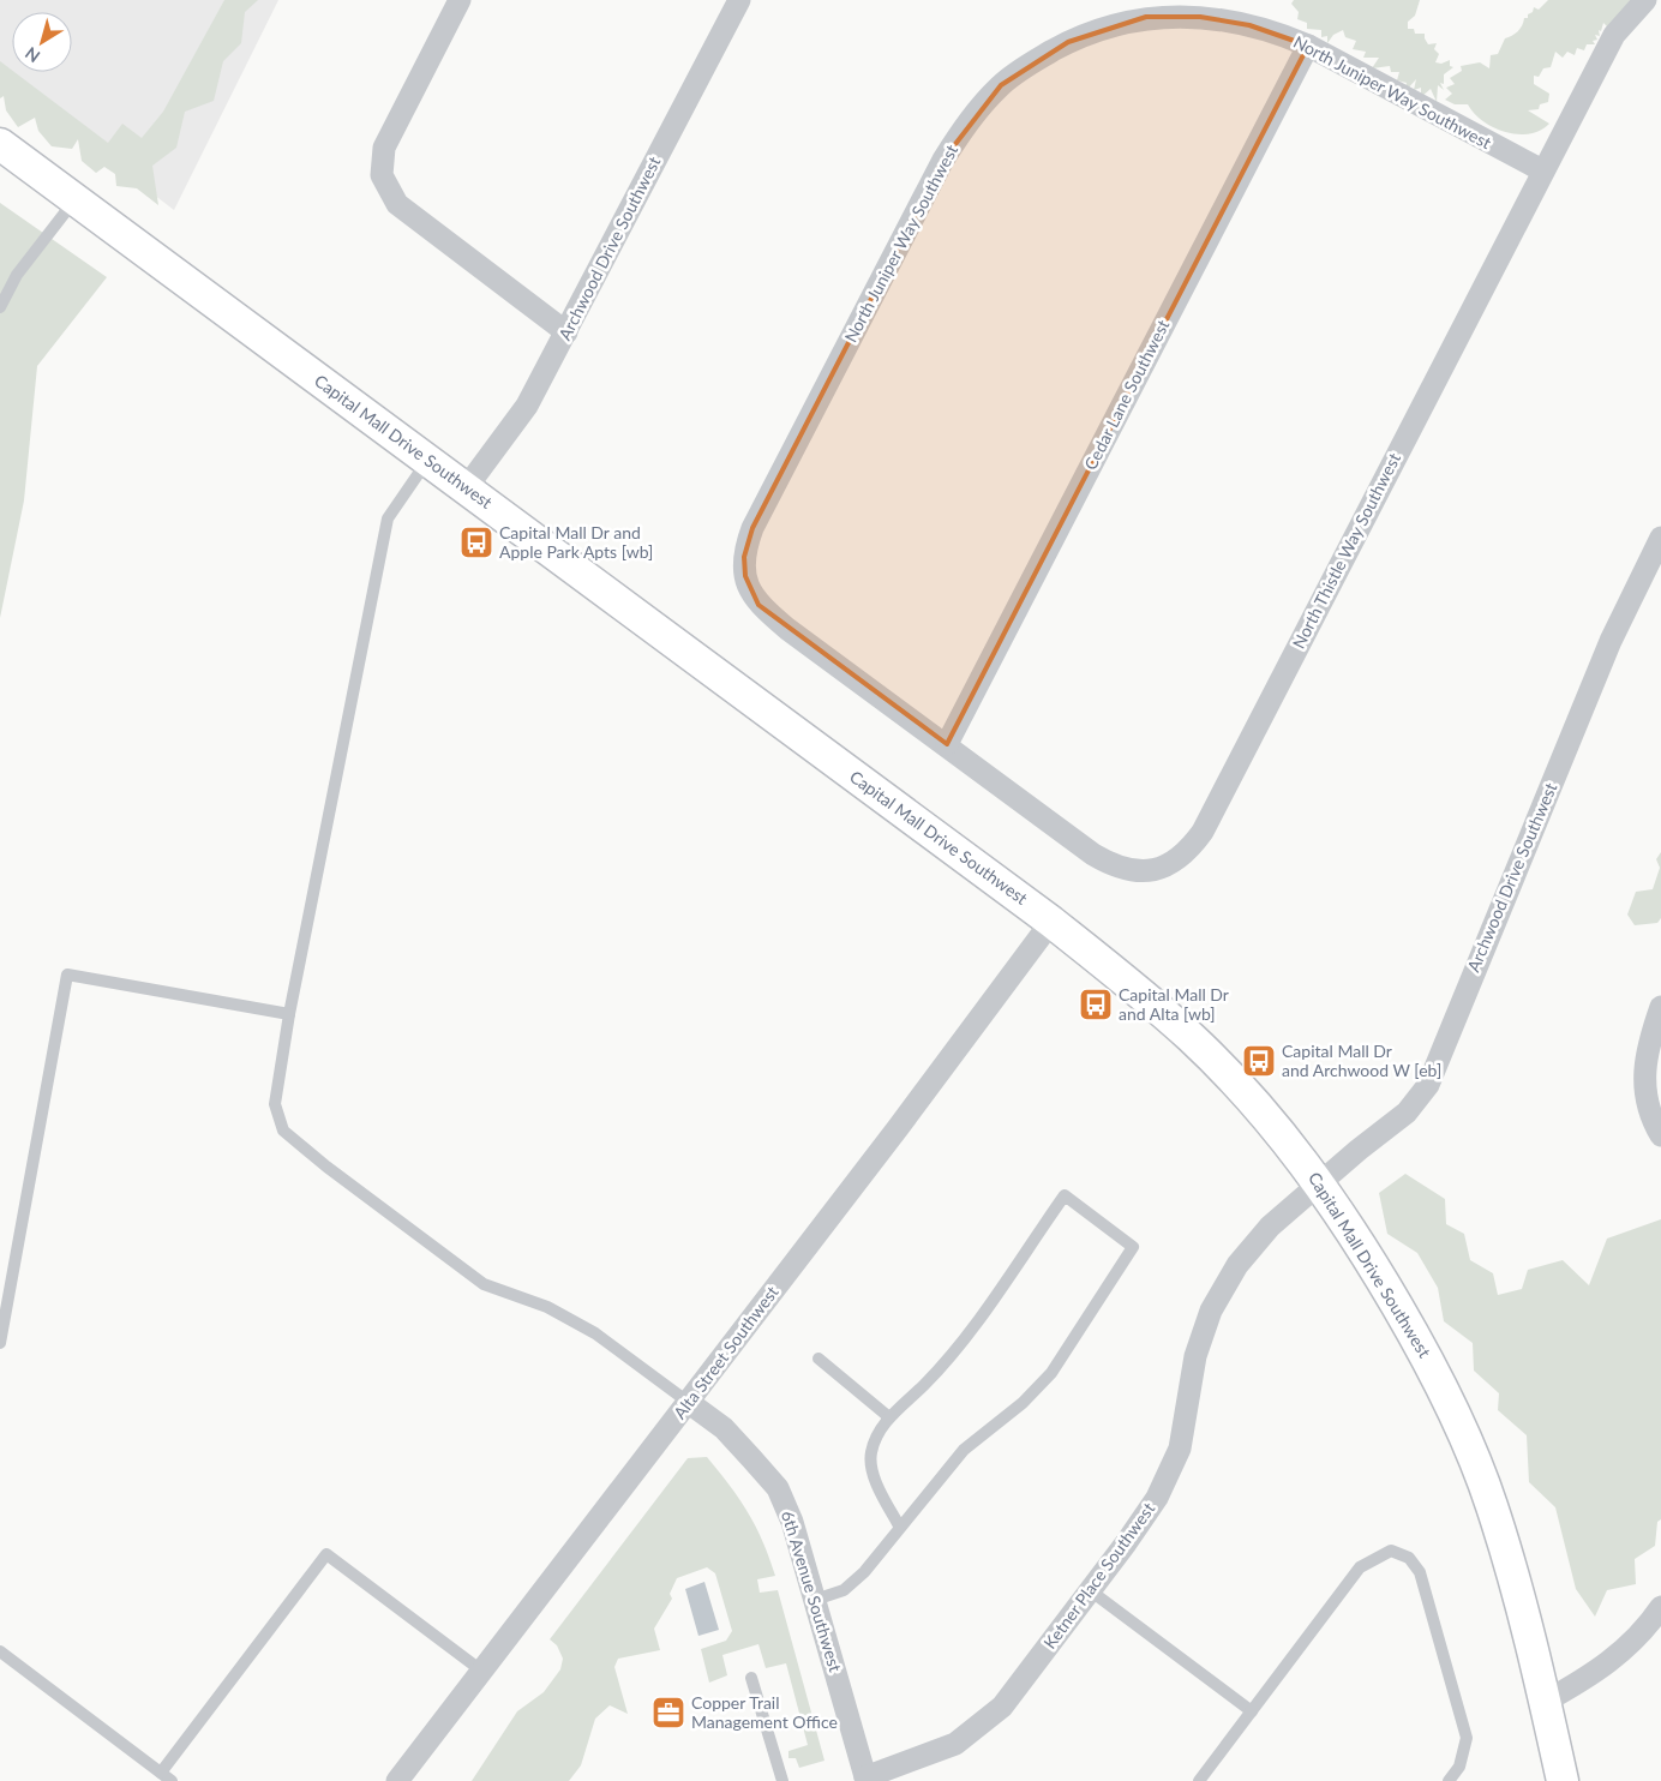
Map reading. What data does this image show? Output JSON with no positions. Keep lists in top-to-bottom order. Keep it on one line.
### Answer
{"streets":{"street":["North Juniper Way Southwest","Archwood Drive Southwest","Cedar Lane Southwest","Capital Mall Drive Southwest","North Thistle Way Southwest","Alta Street Southwest","Ketner Place Southwest","6th Avenue Southwest"]},"crossings":[["North Juniper Way Southwest","Cedar Lane Southwest"],["North Juniper Way Southwest","North Thistle Way Southwest"],["Archwood Drive Southwest","Capital Mall Drive Southwest"],["Archwood Drive Southwest","Ketner Place Southwest"],["Cedar Lane Southwest","North Thistle Way Southwest"],["Capital Mall Drive Southwest","Alta Street Southwest"],["Capital Mall Drive Southwest","Ketner Place Southwest"],["Alta Street Southwest","6th Avenue Southwest"],["Ketner Place Southwest","6th Avenue Southwest"]],"places":{"bus stop":["Capital Mall Dr and Apple Park Apts [wb]","Capital Mall Dr and Alta [wb]","Capital Mall Dr and Archwood W [eb]"],"office":["Copper Trail Management Office"]},"north":"bottom left"}
